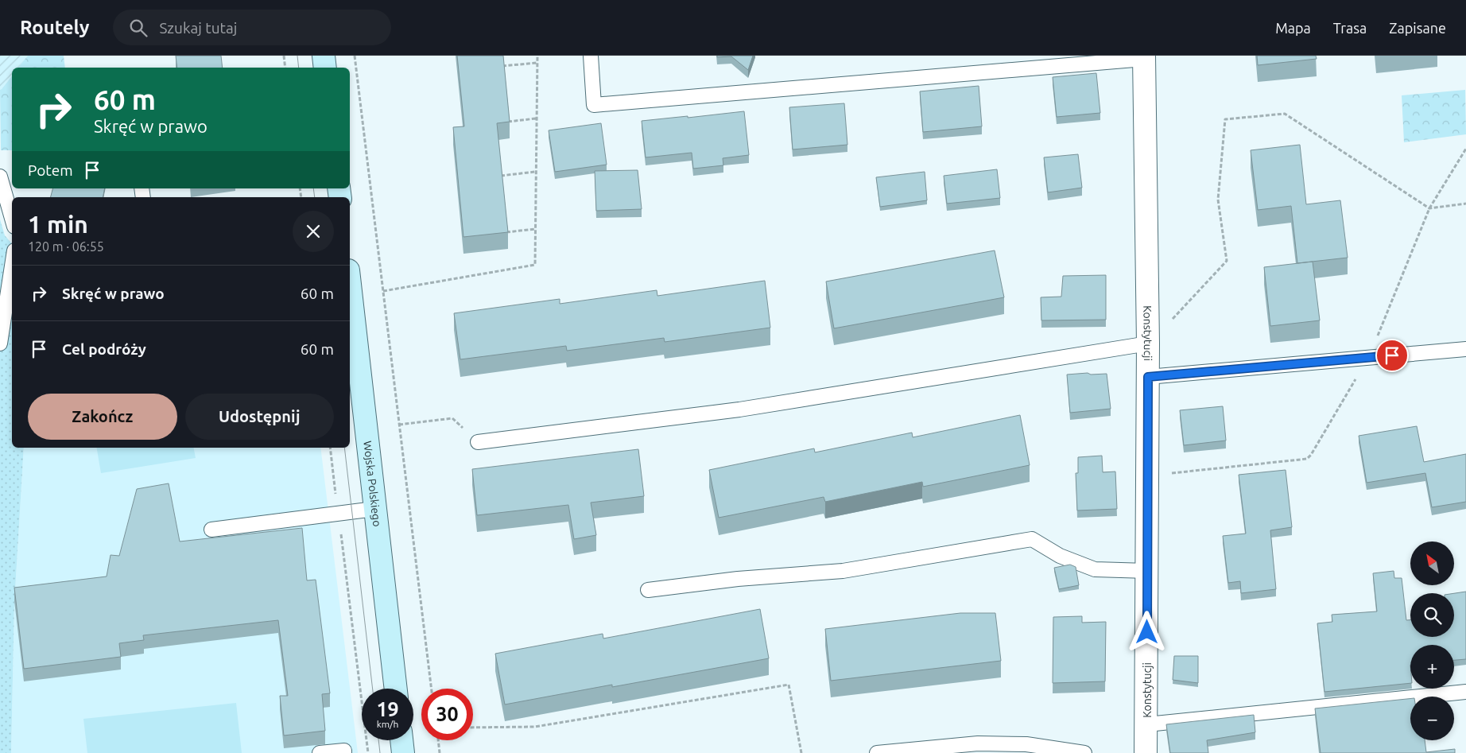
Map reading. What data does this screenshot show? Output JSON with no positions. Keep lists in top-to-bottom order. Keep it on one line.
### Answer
{"streets":{"main road":["Wojska Polskiego"],"street":["Konstytucji"]},"north":"top left","page":{"header":"Routely","search":"Szukaj tutaj","nav":["Mapa","Trasa","Zapisane"],"turn":["60 m","Skręć w prawo"],"then":"Potem","heading":["1 min","120 m · 06:55"],"list":[{"name":"Skręć w prawo","value":"60 m"},{"name":"Cel podróży","value":"60 m"}],"buttons":["Zakończ","Udostępnij"],"map_buttons":["+","−"],"speed":"19 km/h","limit":"30"}}
